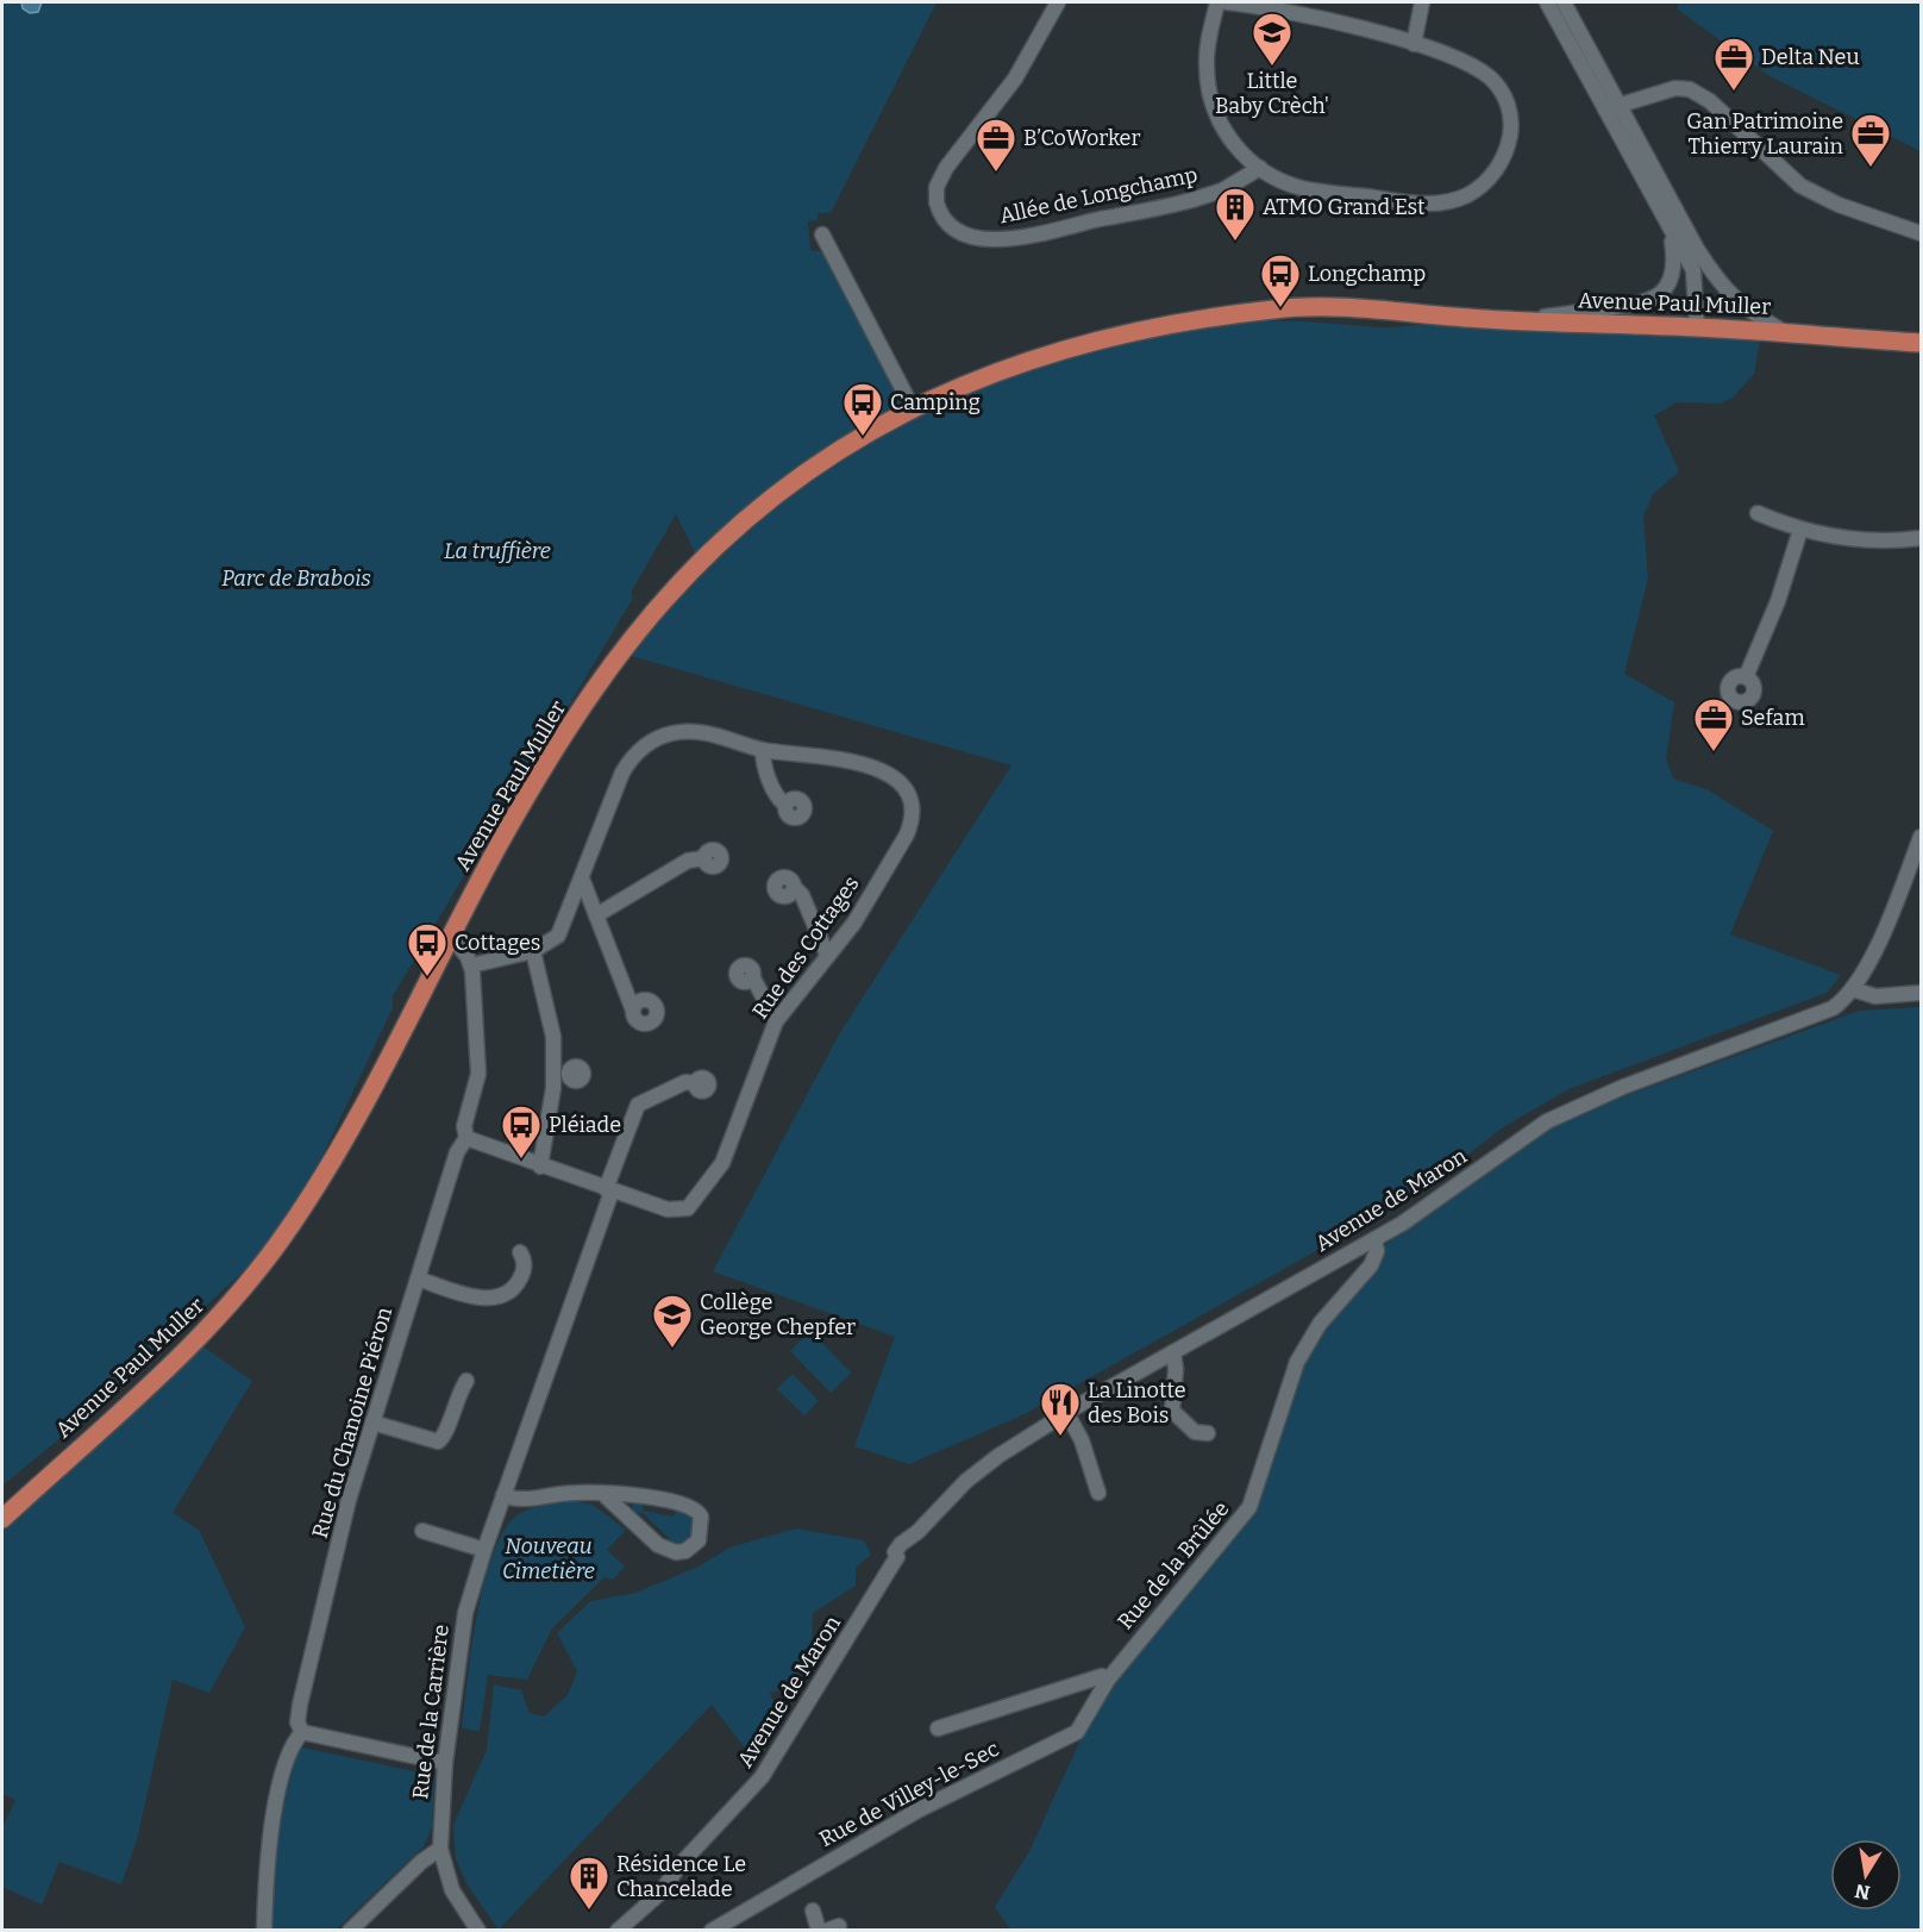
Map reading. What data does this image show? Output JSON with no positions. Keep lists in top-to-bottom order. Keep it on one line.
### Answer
{"streets":{"main road":["Avenue Paul Muller"],"street":["Allée de Longchamp","Rue des Cottages","Avenue de Maron","Rue du Chanoine Piéron","Rue de la Brûlée","Rue de la Carrière","Rue de Villey-le-Sec"]},"crossings":[["Rue des Cottages","Rue du Chanoine Piéron"],["Rue des Cottages","Rue de la Carrière"],["Avenue de Maron","Rue de la Brûlée"],["Rue de la Brûlée","Rue de Villey-le-Sec"]],"parks":["La truffière","Parc de Brabois","Nouveau Cimetière"],"places":{"school or university":["Little Baby Crèch'","Collège George Chepfer"],"office":["Delta Neu","Gan Patrimoine Thierry Laurain","B’CoWorker","Sefam"],"building":["ATMO Grand Est","Résidence Le Chancelade"],"bus stop":["Longchamp","Camping","Cottages","Pléiade"],"restaurant":["La Linotte des Bois"]},"north":"bottom"}
